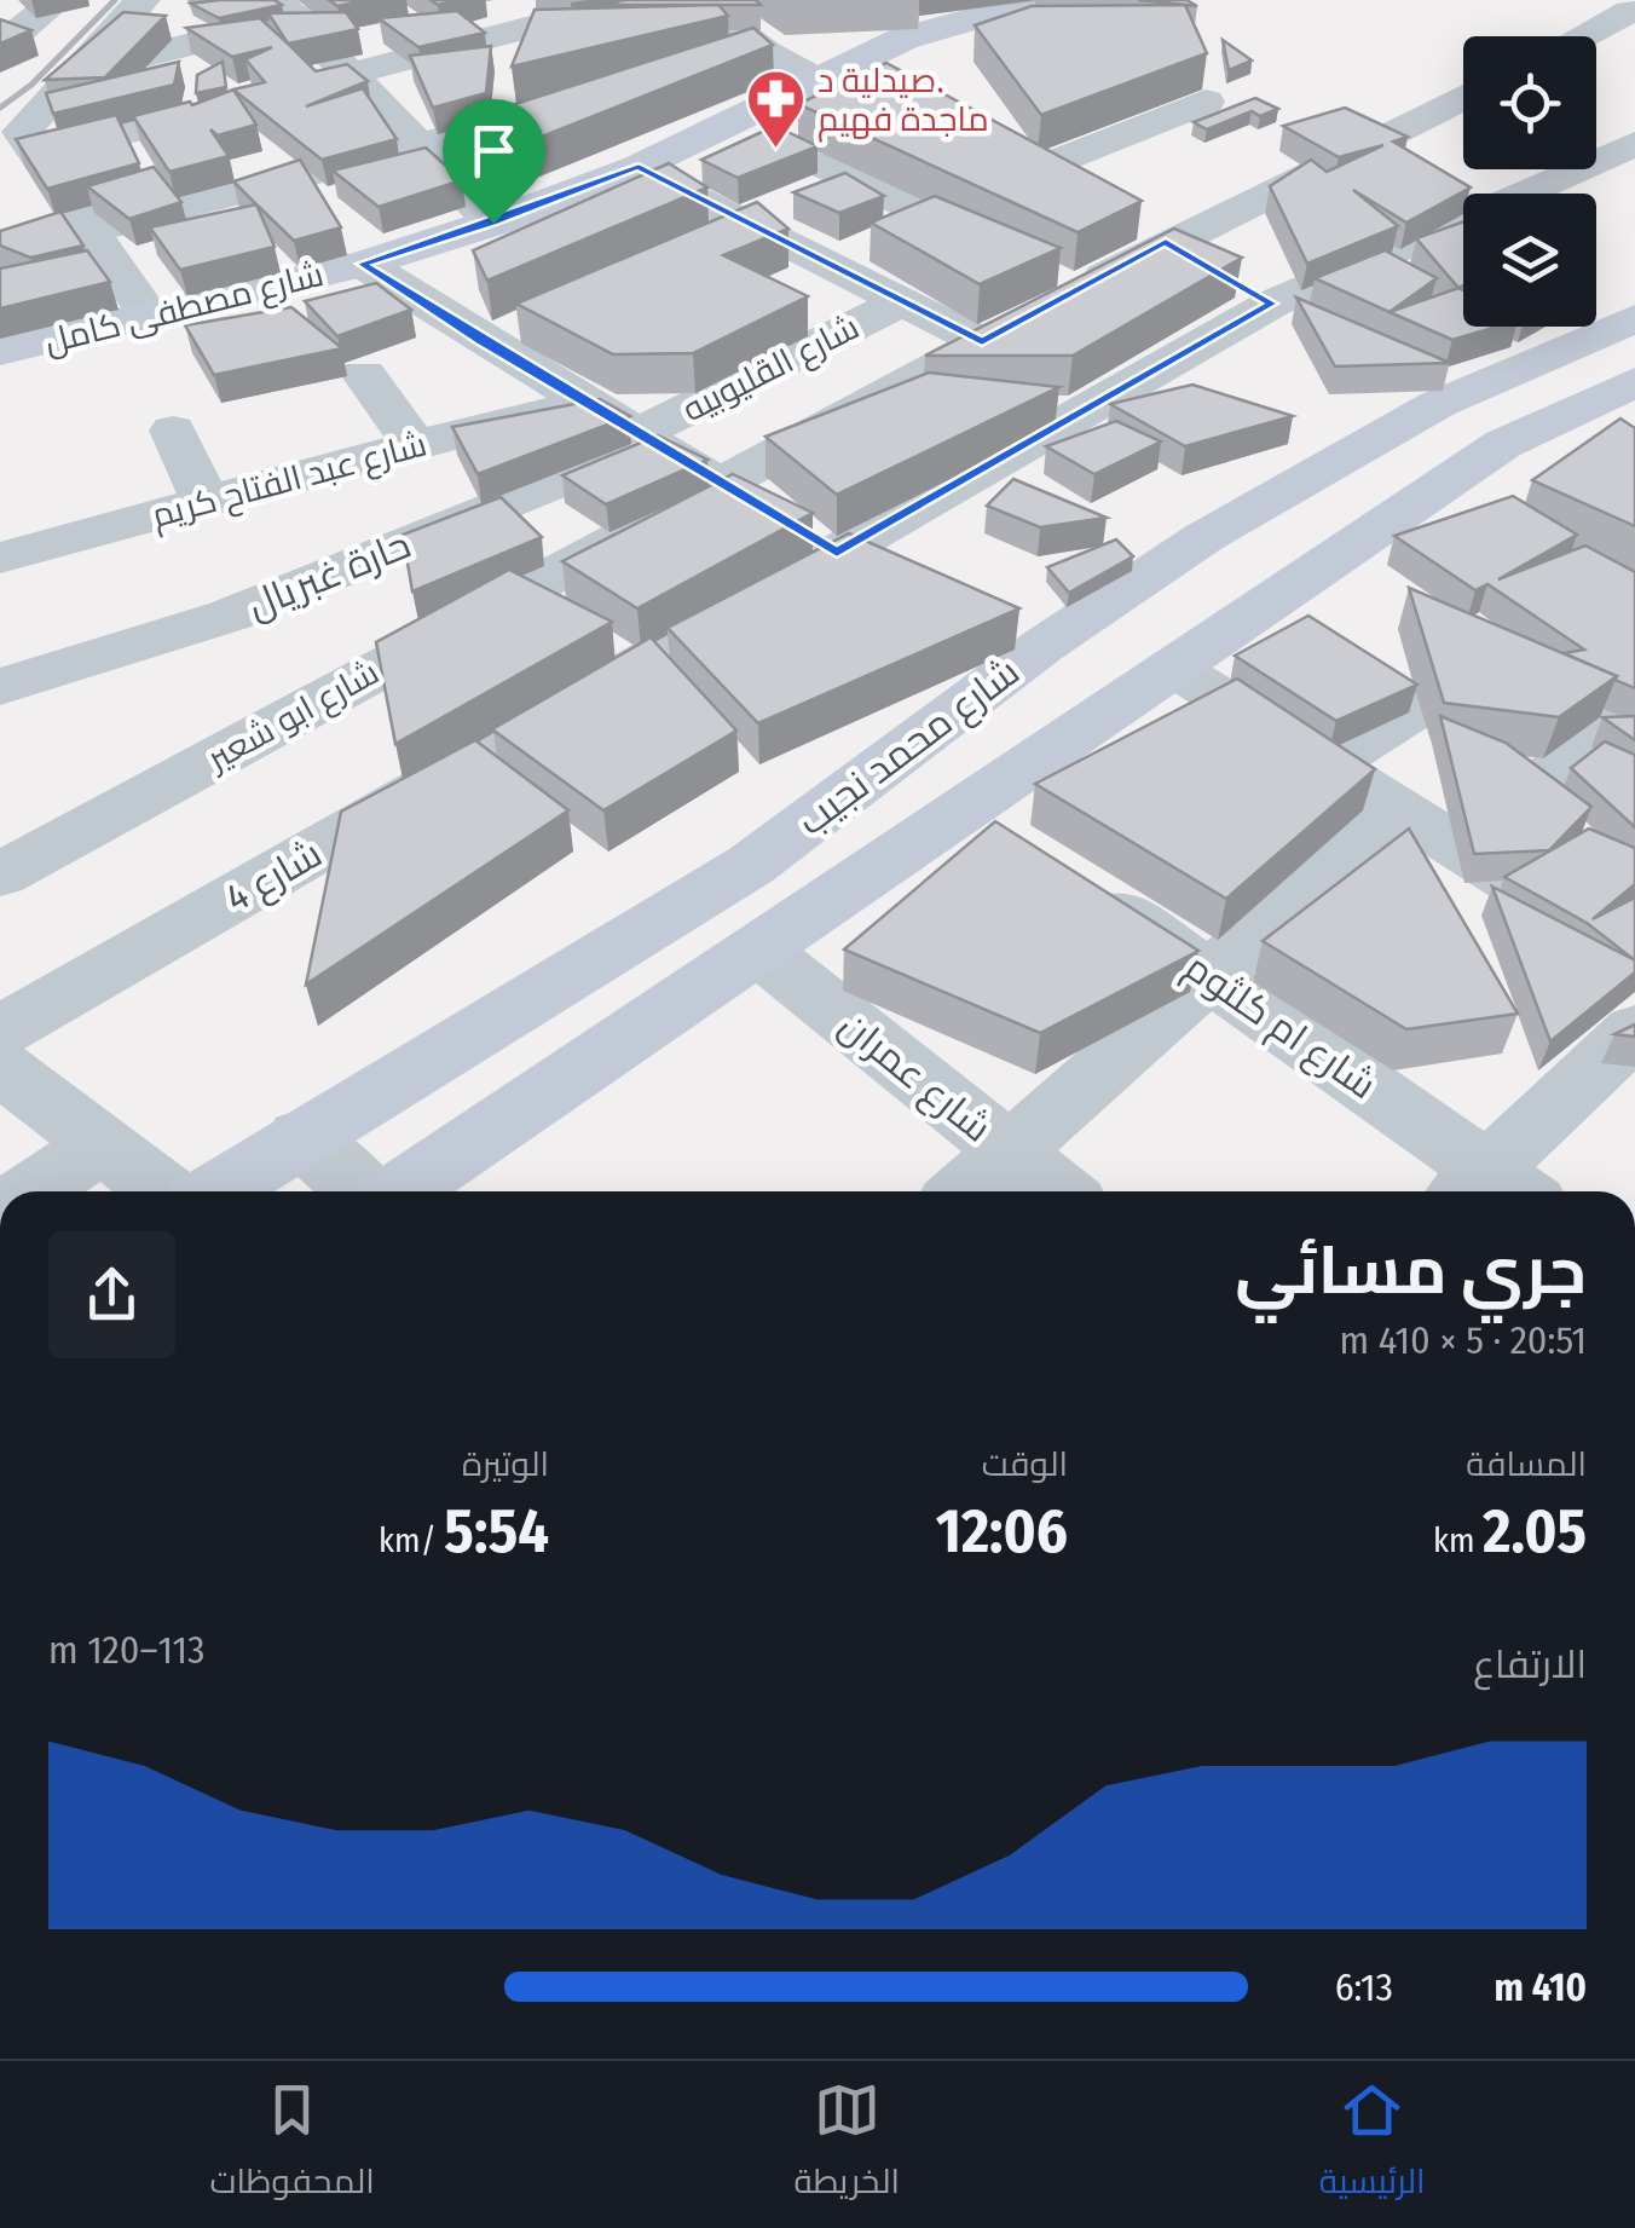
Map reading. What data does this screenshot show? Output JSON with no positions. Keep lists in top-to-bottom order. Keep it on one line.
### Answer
{"streets":{"main road":["شارع مصطفى كامل","شارع محمد نجيب"],"street":["شارع القليوبيه","شارع عبد الفتاح كريم","حارة غبريال","شارع ابو شعير","شارع 4","شارع ام كلثوم","شارع عمران"]},"crossings":[["شارع القليوبيه","حارة غبريال"],["شارع محمد نجيب","شارع عمران"]],"places":{"pharmacy":["صيدلية د. ماجدة فهيم"]},"page":{"heading":["جري مسائي","20:51 · 5 × 410 m"],"stats":[["المسافة","2.05 km"],["الوقت","12:06"],["الوتيرة","5:54 /km"]],"chart":["الارتفاع","113–120 m"],"list":[{"name":"410 m","note":"6:13"}],"tabs":["الرئيسية","الخريطة","المحفوظات"]}}
